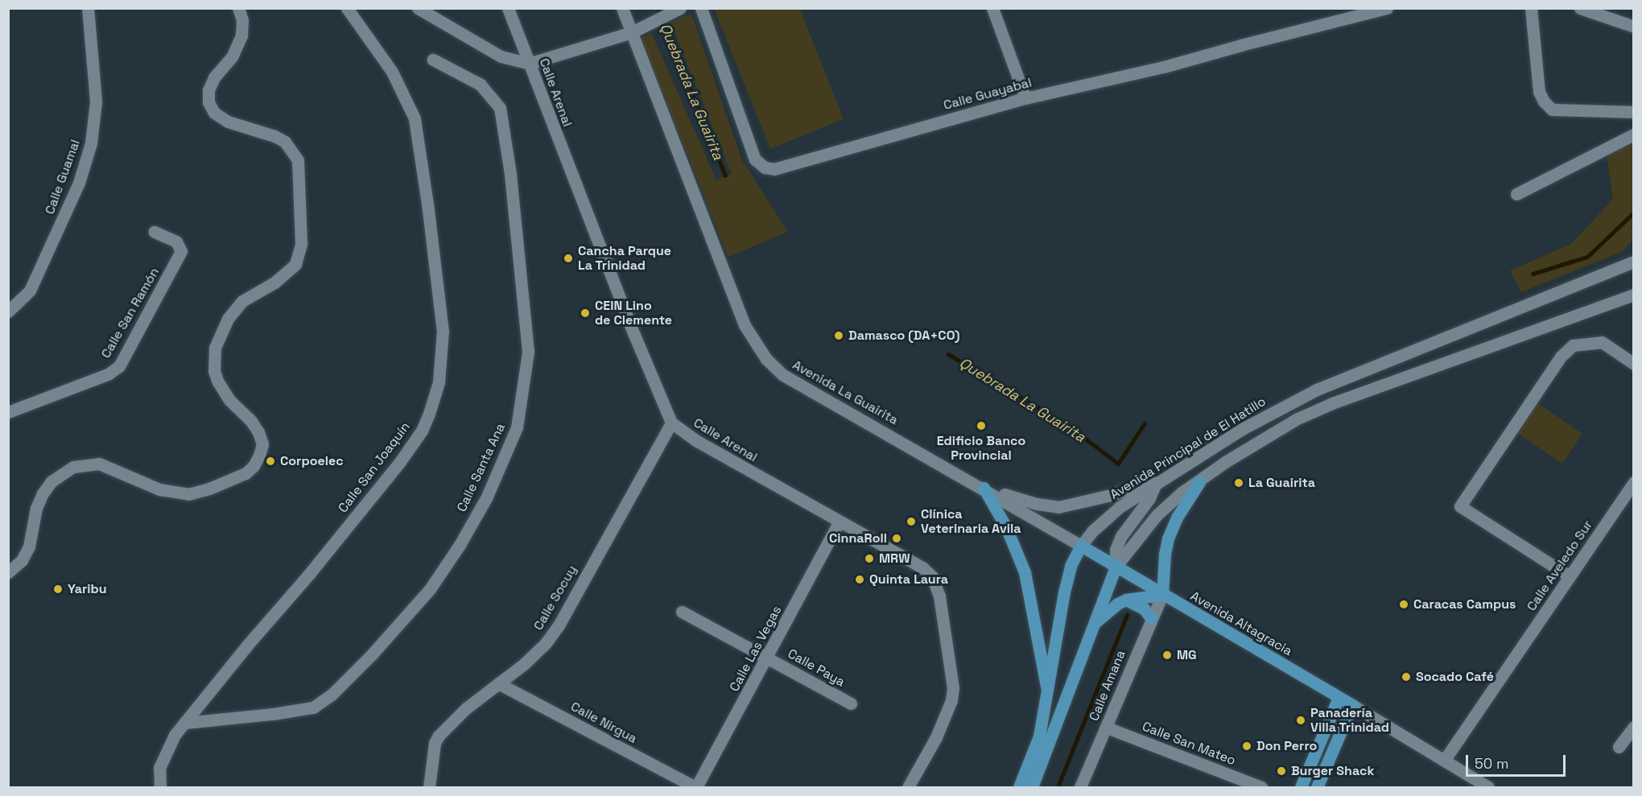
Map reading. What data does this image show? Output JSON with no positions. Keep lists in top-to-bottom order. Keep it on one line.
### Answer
{"streets":{"main road":["Avenida La Guairita","Avenida Principal de El Hatillo","Avenida Altagracia"],"street":["Calle Arenal","Calle Guayabal","Calle Guamal","Calle San Ramón","Calle San Joaquín","Calle Santa Ana","Calle Aveledo Sur","Calle Socuy","Calle Las Vegas","Calle Paya","Calle Amana","Calle Nirgua","Calle San Mateo"]},"crossings":[["Calle Arenal","Calle Socuy"],["Calle Arenal","Calle Las Vegas"],["Avenida La Guairita","Avenida Principal de El Hatillo"],["Avenida La Guairita","Avenida Altagracia"],["Calle San Joaquín","Calle Santa Ana"],["Calle Socuy","Calle Nirgua"],["Avenida Altagracia","Calle Amana"],["Calle Las Vegas","Calle Paya"],["Calle Las Vegas","Calle Nirgua"],["Calle Amana","Calle San Mateo"]],"water":["Quebrada La Guairita"],"places":["Cancha Parque La Trinidad","CEIN Lino de Clemente","Damasco (DA+CO)","Edificio Banco Provincial","Corpoelec","La Guairita","Clínica Veterinaria Avila","CinnaRoll","MRW","Quinta Laura","Yaribu","Caracas Campus","MG","Socado Café","Panadería Villa Trinidad","Don Perro","Burger Shack"],"scale_bar":"50 m"}
